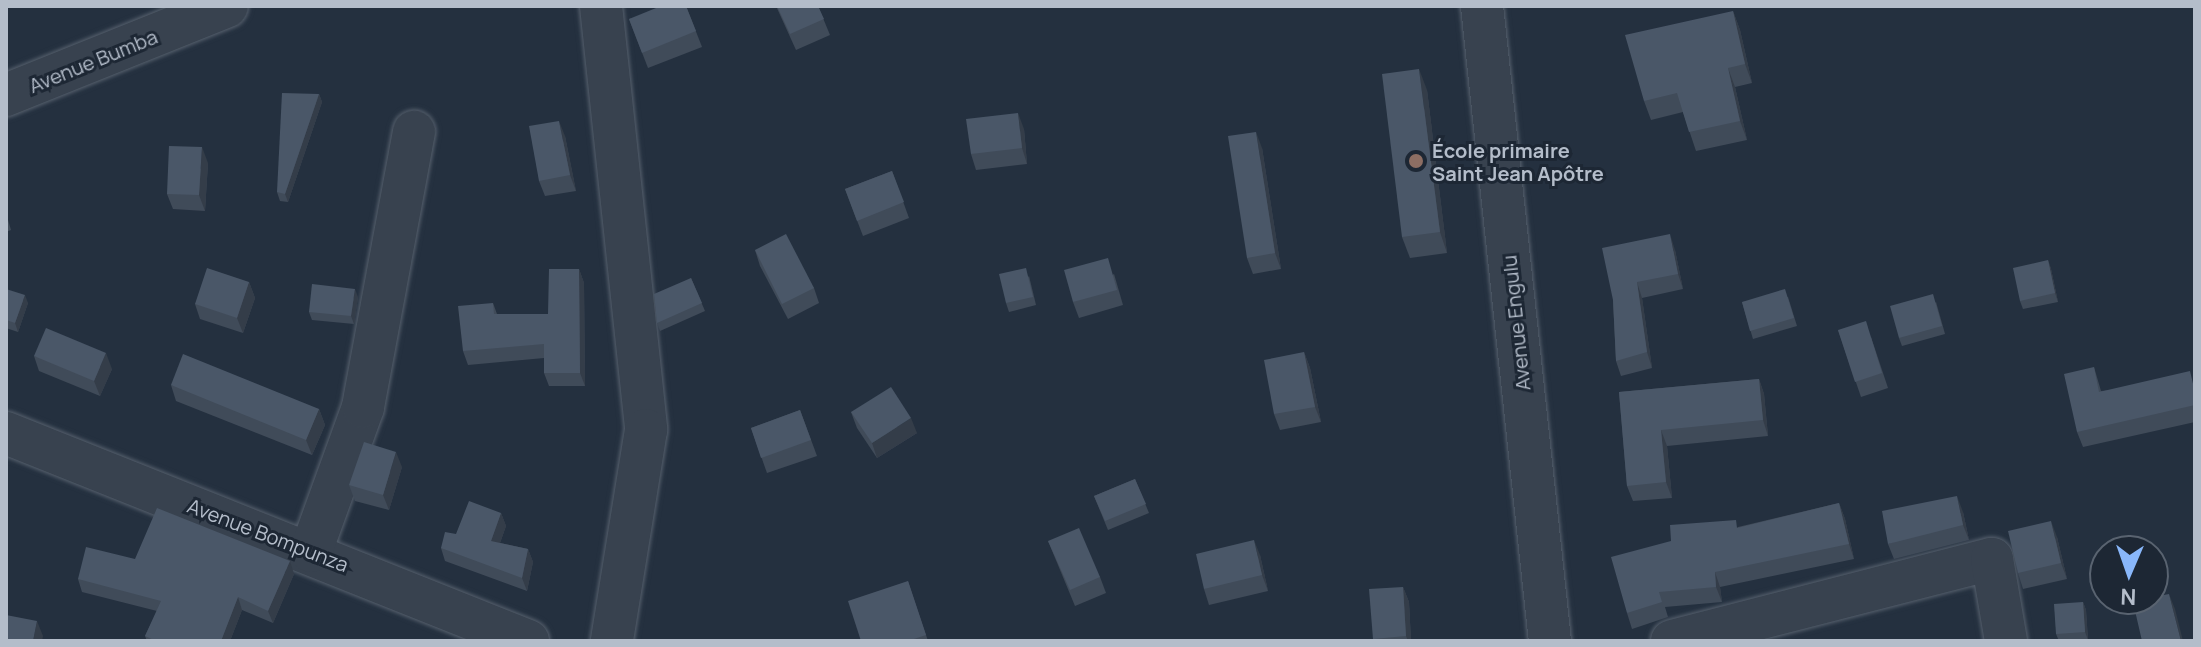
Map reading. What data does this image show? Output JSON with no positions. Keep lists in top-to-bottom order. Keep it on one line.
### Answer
{"streets":{"street":["Avenue Bumba","Avenue Engulu","Avenue Bompunza"]},"places":["École primaire Saint Jean Apôtre"],"north":"bottom"}
